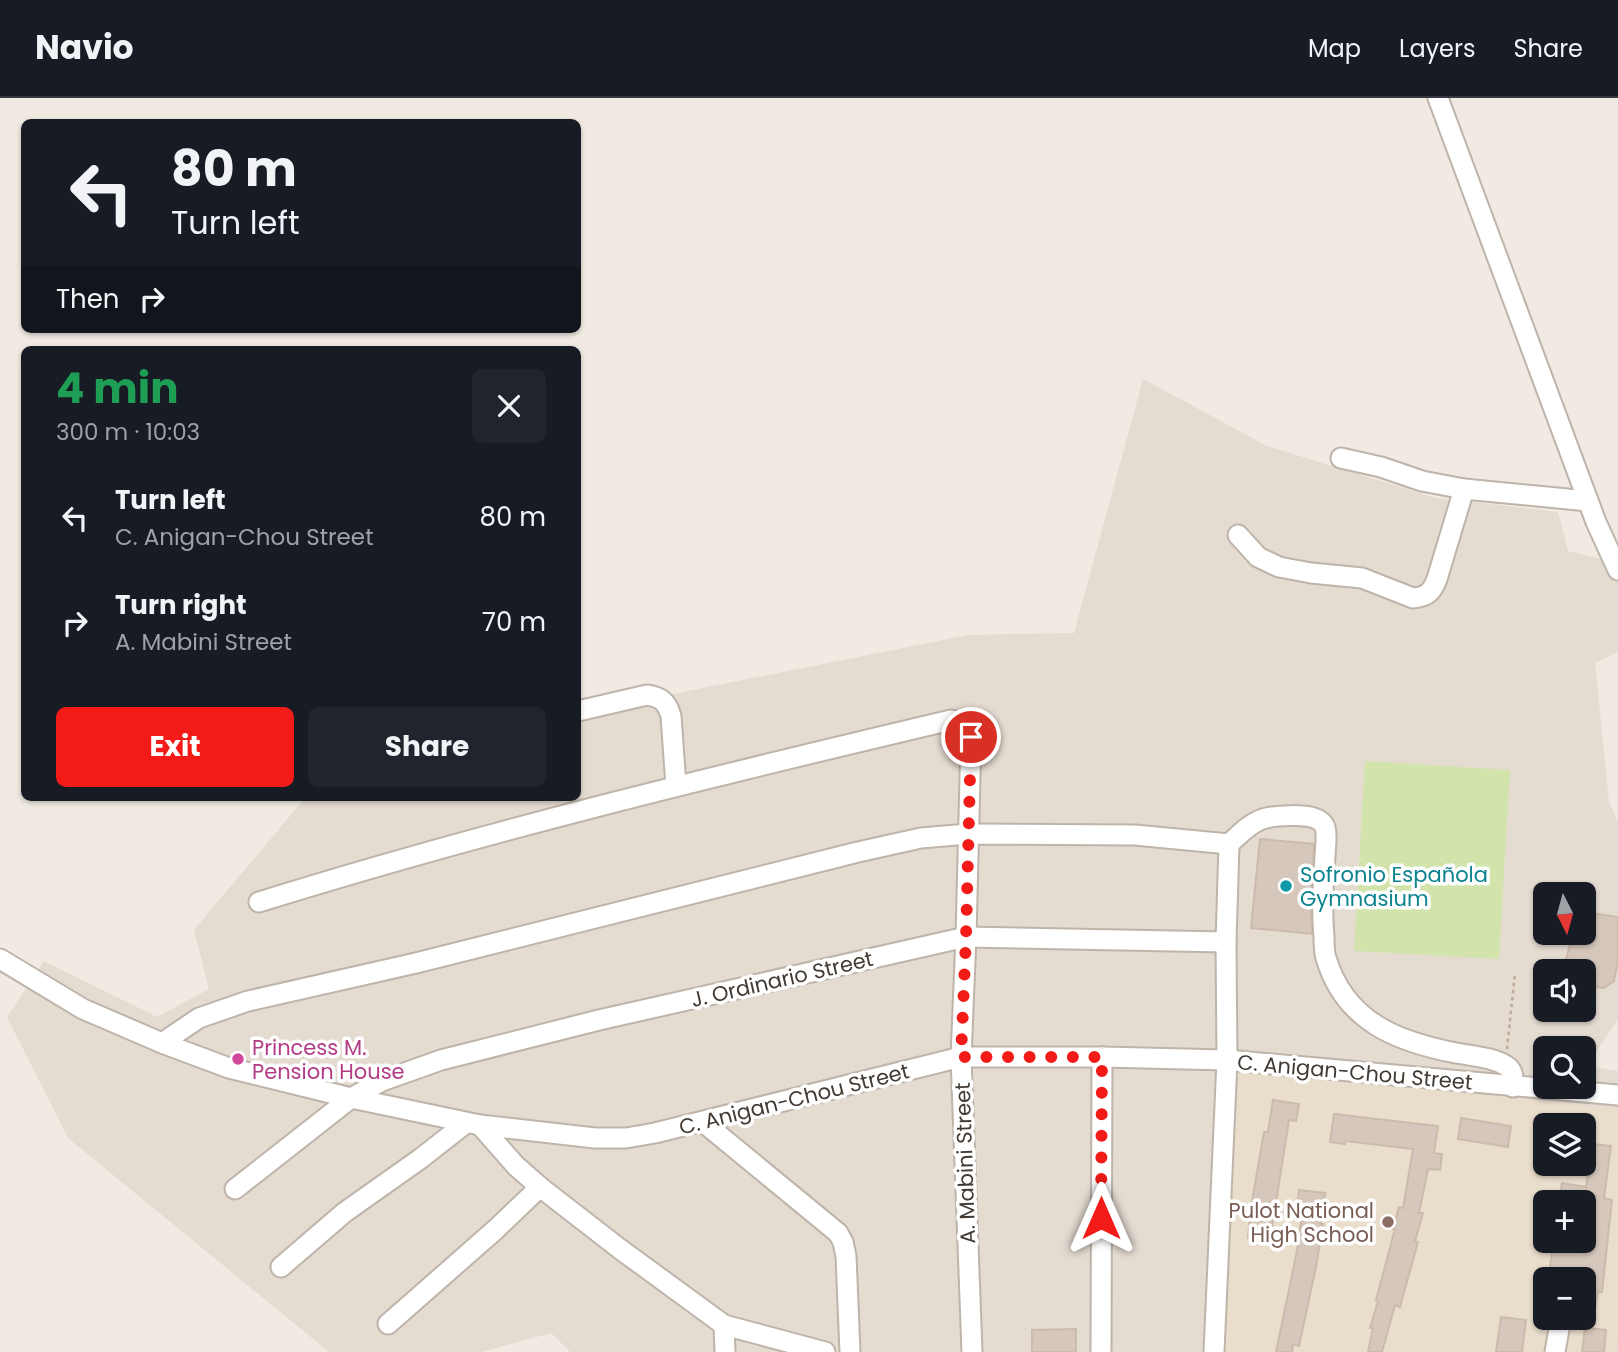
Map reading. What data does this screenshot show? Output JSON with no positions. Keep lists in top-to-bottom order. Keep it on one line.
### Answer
{"streets":{"street":["J. Ordinario Street","C. Anigan-Chou Street","A. Mabini Street"]},"crossings":[["J. Ordinario Street","C. Anigan-Chou Street"],["J. Ordinario Street","A. Mabini Street"],["C. Anigan-Chou Street","A. Mabini Street"]],"places":["Sofronio Española Gymnasium","Princess M. Pension House","Pulot National High School"],"north":"bottom","page":{"header":"Navio","nav":["Map","Layers","Share"],"turn":["80 m","Turn left"],"then":"Then","heading":["4 min","300 m · 10:03"],"list":[{"name":"Turn left","note":"C. Anigan-Chou Street","value":"80 m"},{"name":"Turn right","note":"A. Mabini Street","value":"70 m"}],"buttons":["Exit","Share"],"map_buttons":["+","−"]}}
